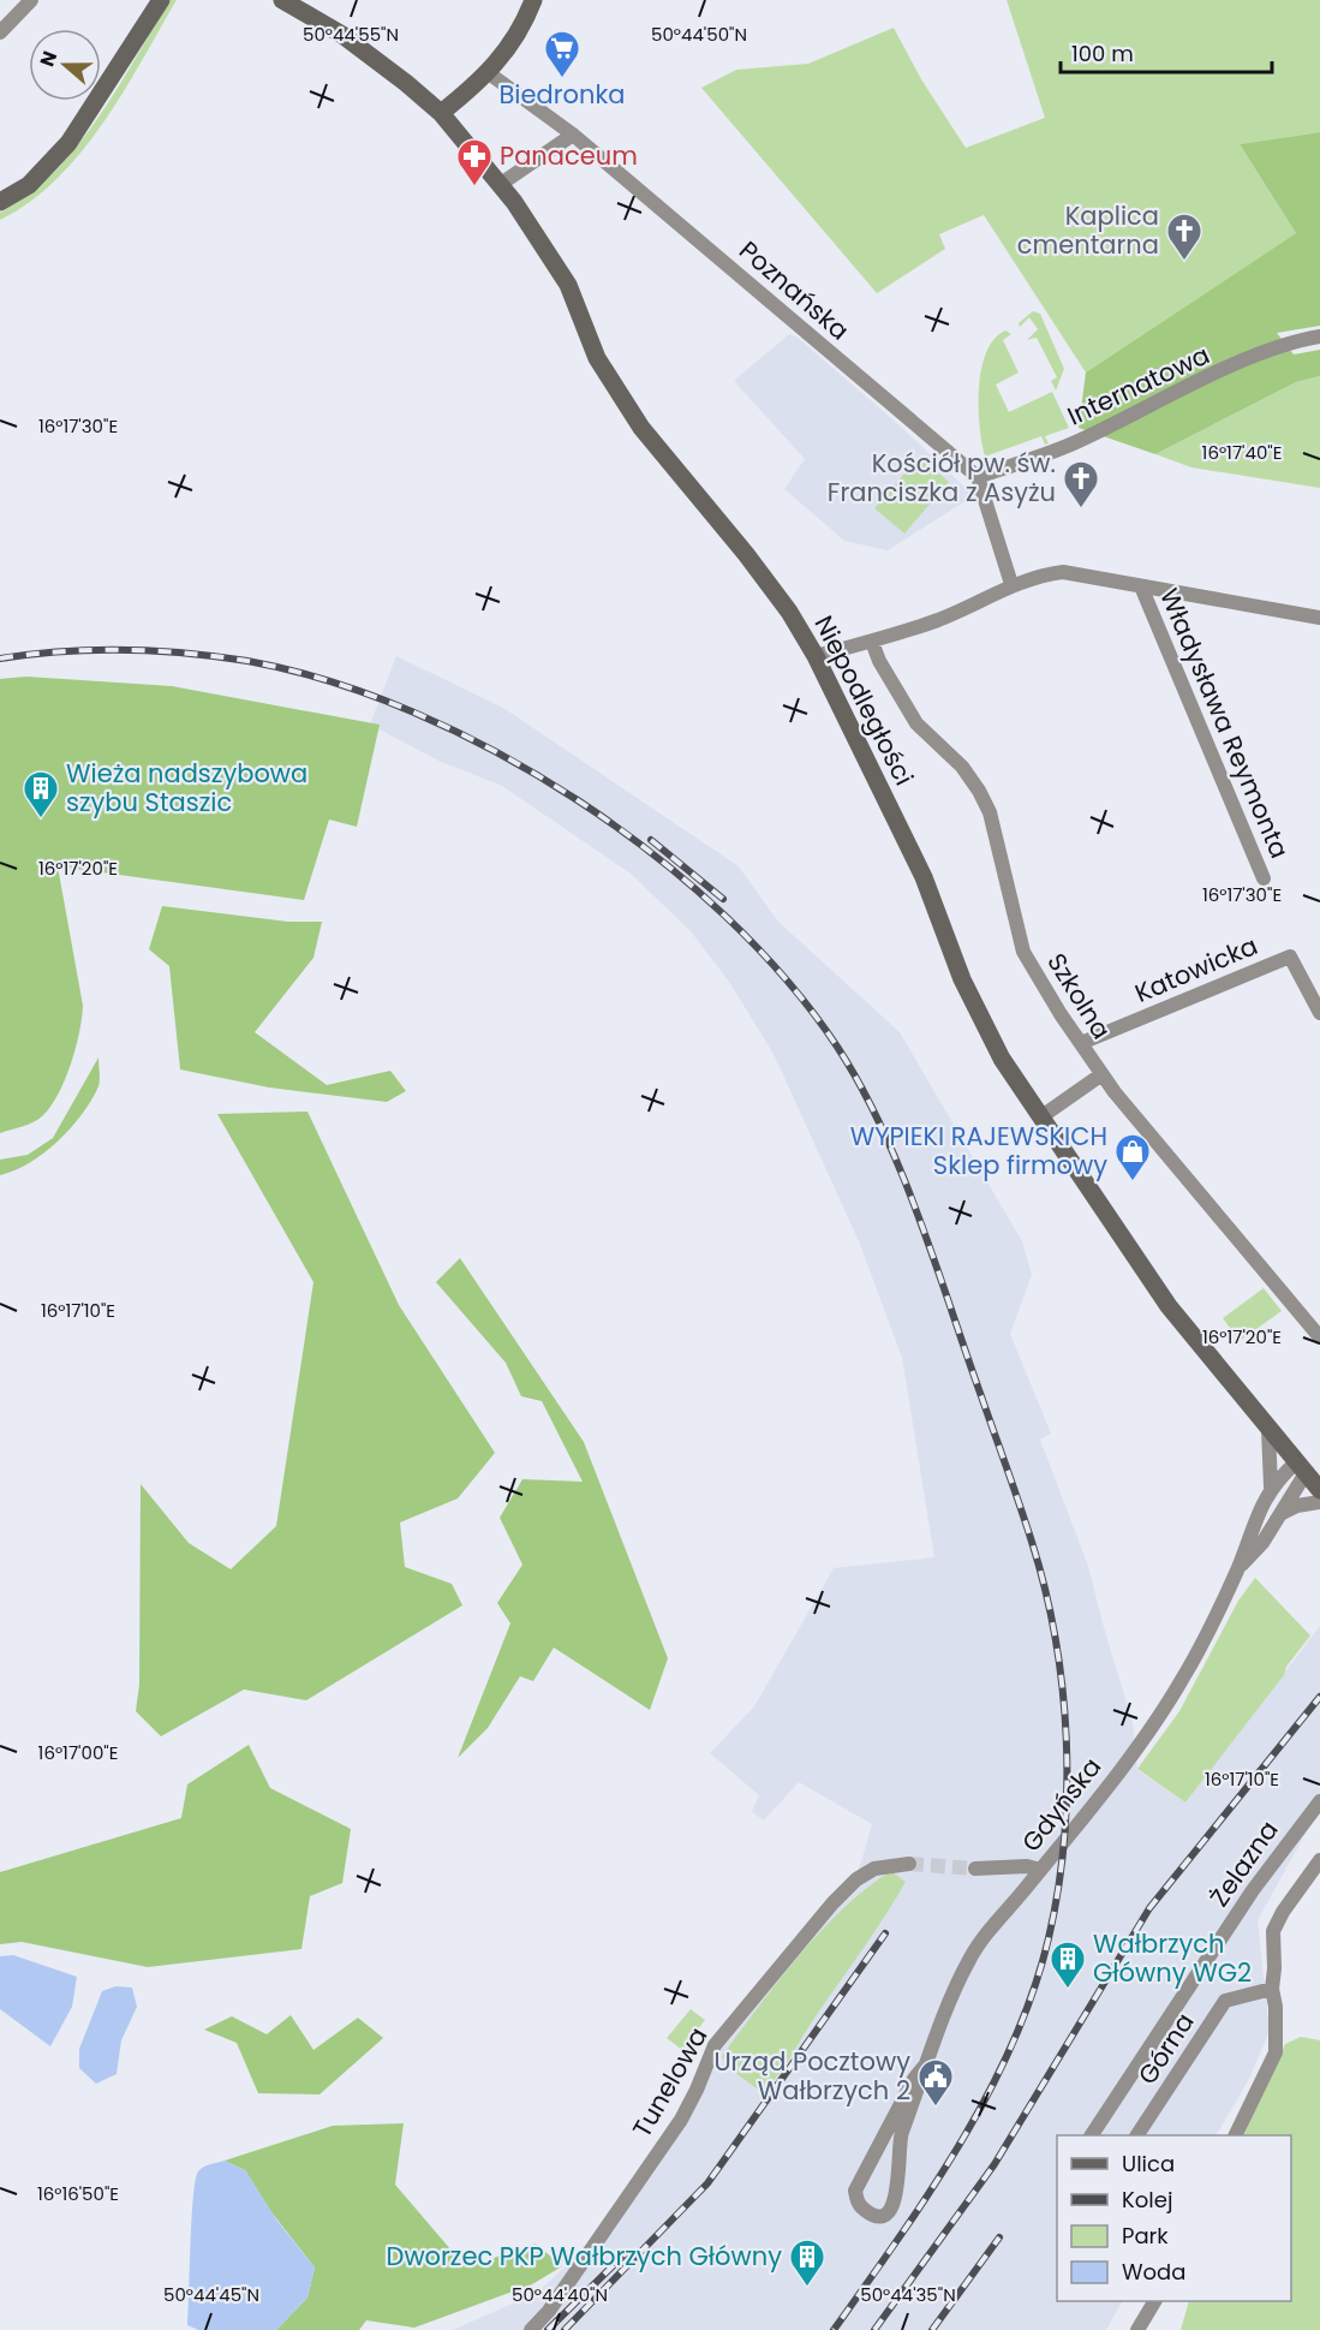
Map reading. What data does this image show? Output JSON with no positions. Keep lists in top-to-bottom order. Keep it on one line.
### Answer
{"streets":{"main road":["Niepodległości"],"street":["Poznańska","Internatowa","Władysława Reymonta","Katowicka","Szkolna","Gdyńska","Żelazna","Górna","Tunelowa"]},"crossings":[["Poznańska","Internatowa"],["Niepodległości","Gdyńska"],["Katowicka","Szkolna"]],"places":{"supermarket":["Biedronka"],"pharmacy":["Panaceum"],"church":["Kaplica cmentarna","Kościół pw. św. Franciszka z Asyżu"],"building":["Wieża nadszybowa szybu Staszic","Wałbrzych Główny WG2","Dworzec PKP Wałbrzych Główny"],"shop":["WYPIEKI RAJEWSKICH Sklep firmowy"],"public building":["Urząd Pocztowy Wałbrzych 2"]},"legend":["Ulica","Kolej","Park","Woda"],"scale_bar":"100 m","north":"left","coordinates":["50°44'55\"N","50°44'50\"N","16°17'30\"E","16°17'40\"E","16°17'20\"E","16°17'10\"E","16°17'00\"E","16°16'50\"E","50°44'45\"N","50°44'40\"N","50°44'35\"N"]}
